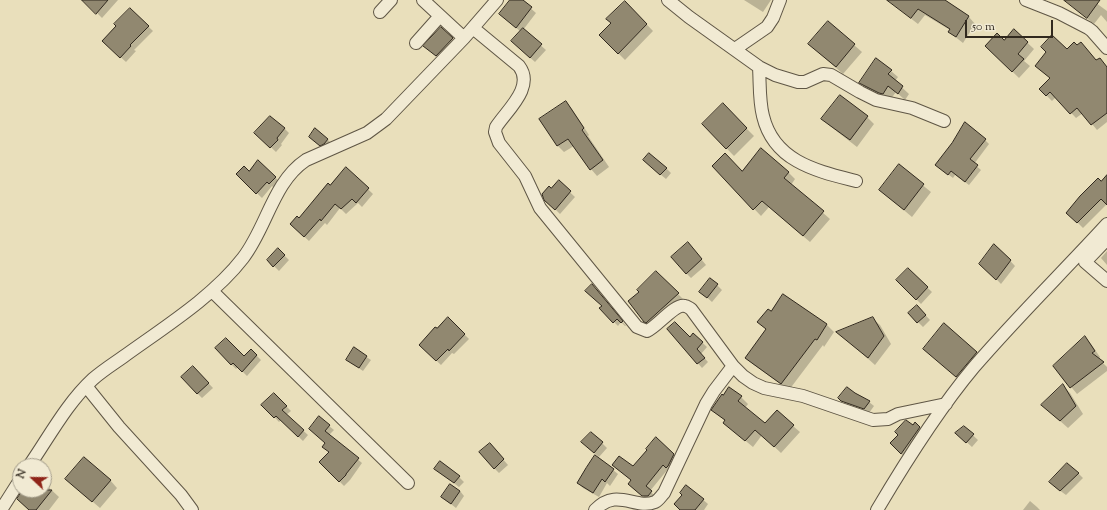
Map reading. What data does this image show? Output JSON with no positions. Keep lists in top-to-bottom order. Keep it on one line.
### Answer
{"scale_bar":"50 m","north":"left"}
